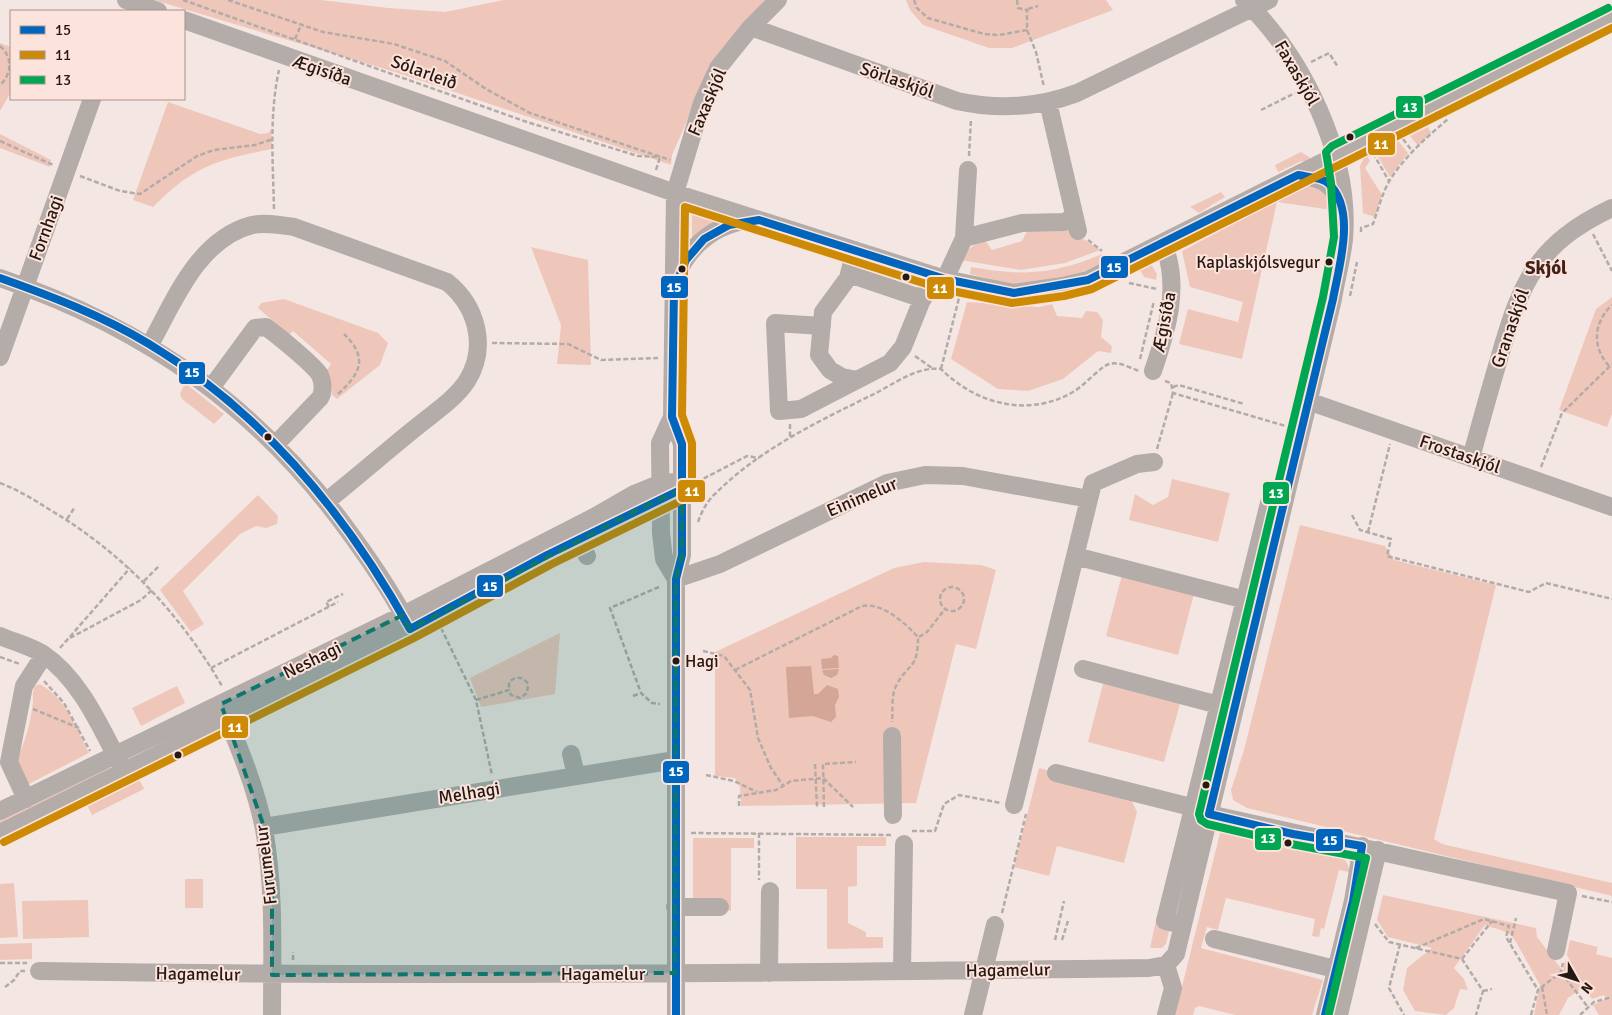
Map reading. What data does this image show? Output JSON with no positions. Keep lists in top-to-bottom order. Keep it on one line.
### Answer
{"streets":{"street":["Ægisíða","Faxaskjól","Sörlaskjól","Fornhagi","Granaskjól","Frostaskjól","Einimelur","Neshagi","Melhagi","Furumelur","Hagamelur"],"path":["Sólarleið"]},"crossings":[["Ægisíða","Faxaskjól"],["Faxaskjól","Sörlaskjól"],["Granaskjól","Frostaskjól"],["Neshagi","Furumelur"],["Melhagi","Furumelur"],["Furumelur","Hagamelur"]],"districts":["Skjól"],"places":["Kaplaskjólsvegur","Hagi"],"lines":["transit line 13","transit line 11","transit line 15"],"legend":["15","11","13"],"north":"bottom right"}
